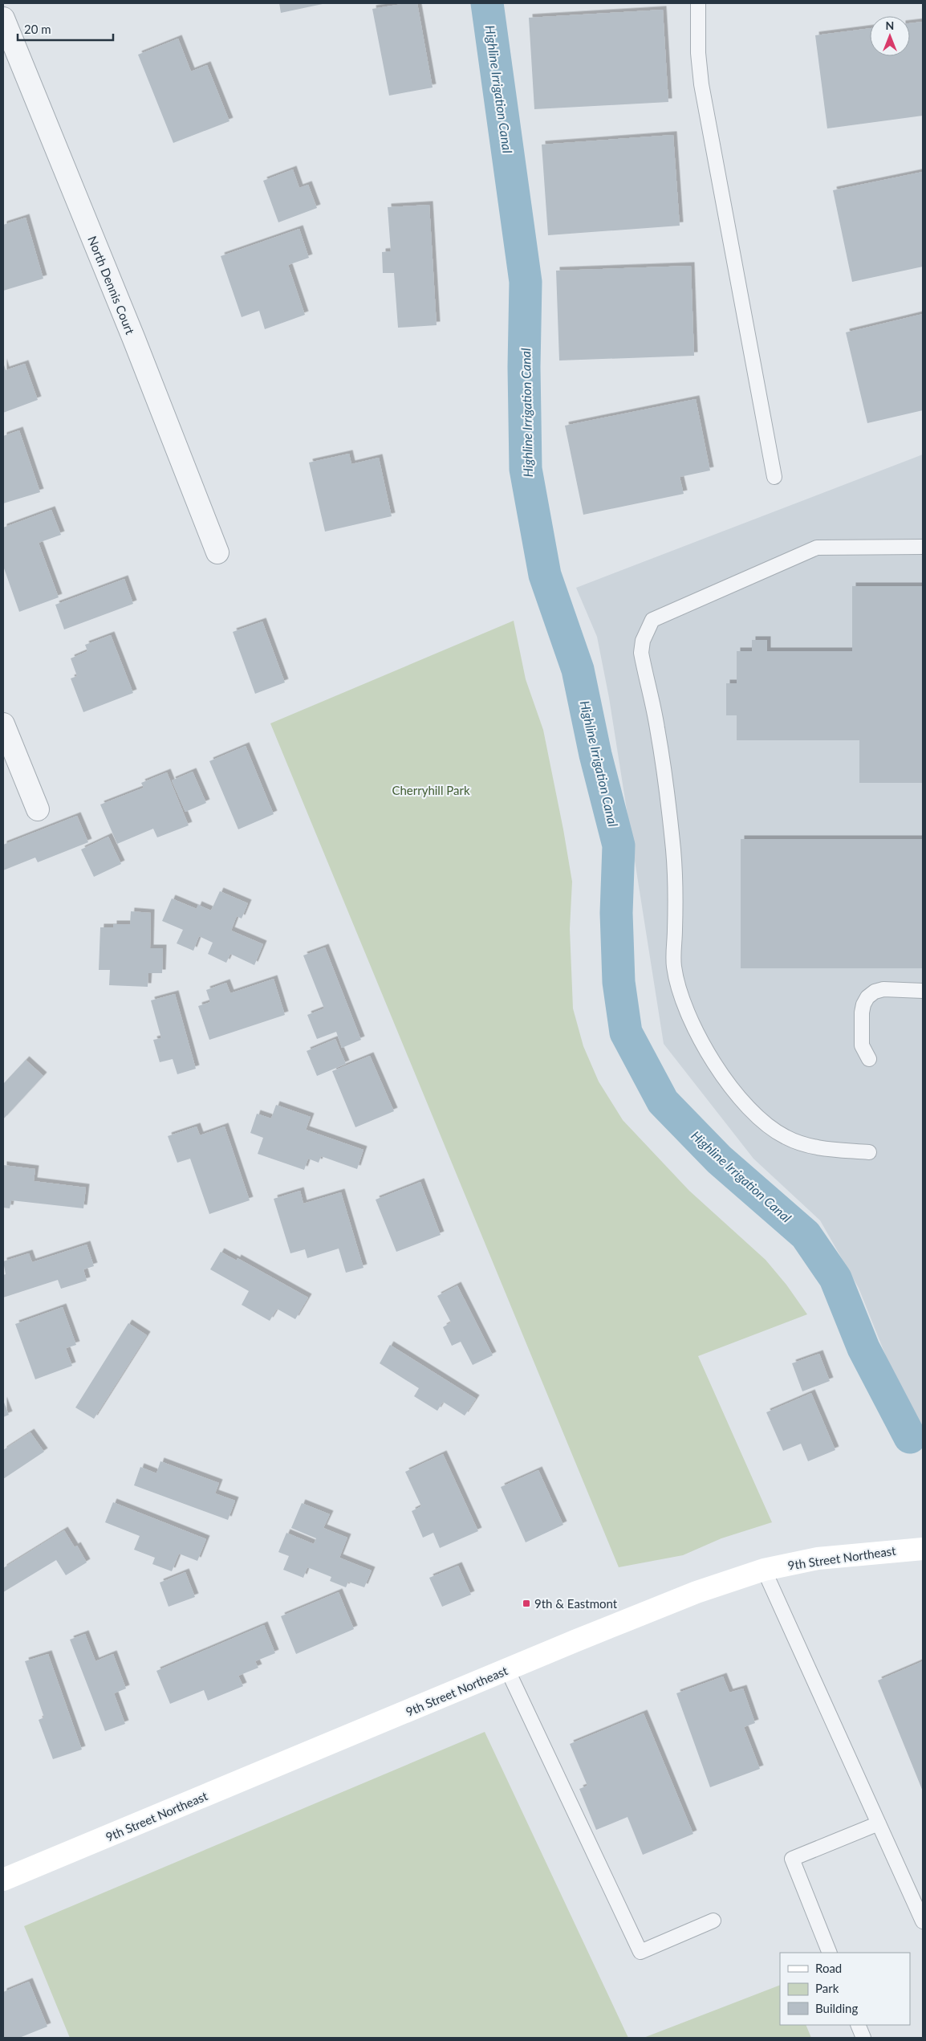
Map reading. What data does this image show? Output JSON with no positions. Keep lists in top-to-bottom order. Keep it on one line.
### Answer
{"streets":{"main road":["9th Street Northeast"],"street":["North Dennis Court"]},"water":["Highline Irrigation Canal"],"parks":["Cherryhill Park"],"places":{"transit":["9th & Eastmont"]},"legend":["Road","Park","Building"],"scale_bar":"20 m","north":"top"}
